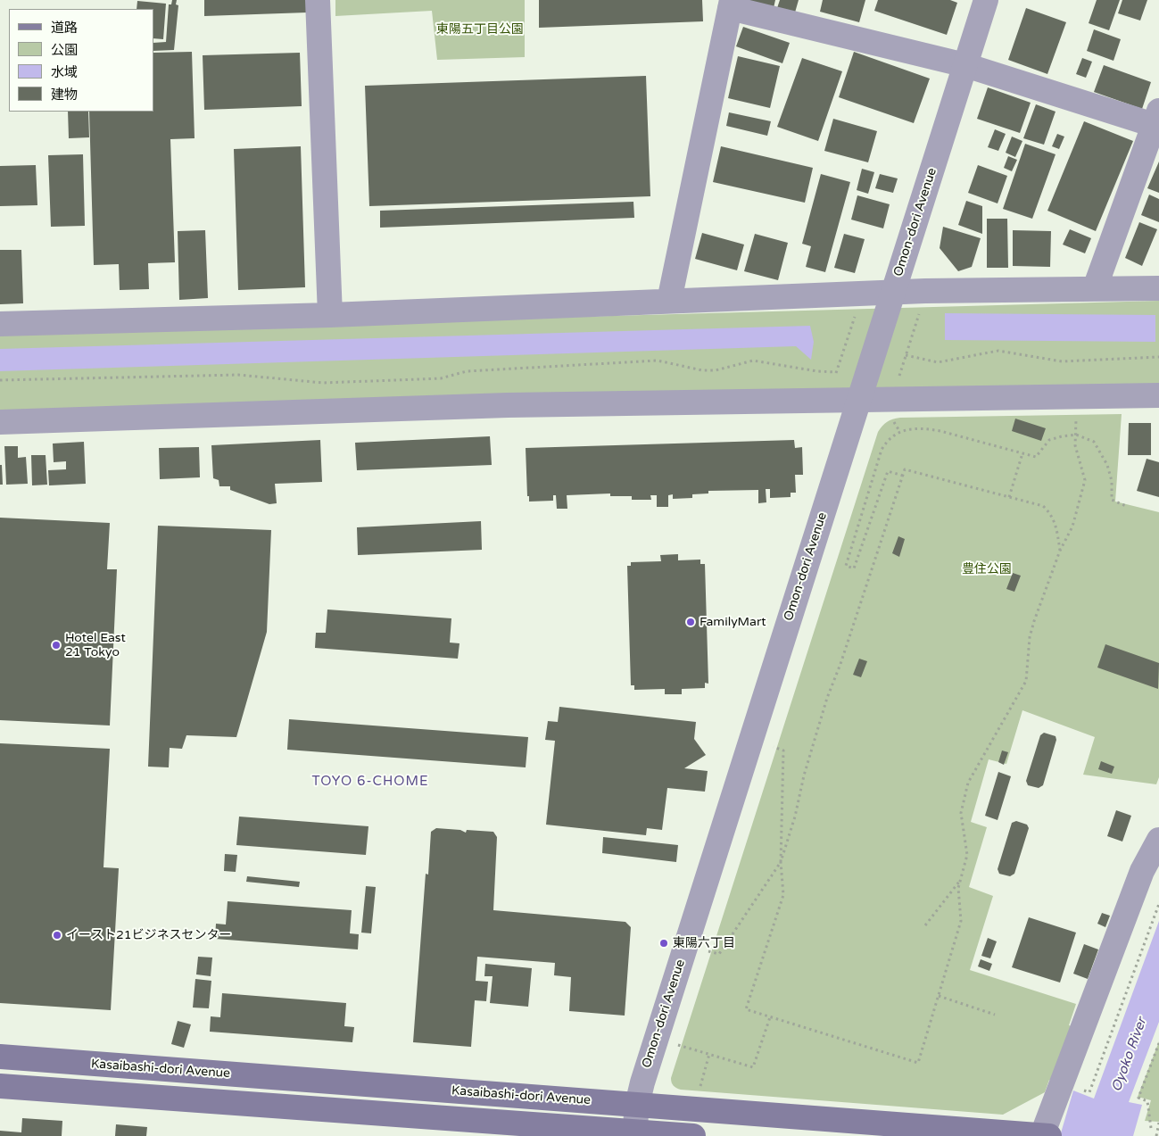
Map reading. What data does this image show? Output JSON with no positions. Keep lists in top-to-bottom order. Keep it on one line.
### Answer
{"streets":{"main road":["Kasaibashi-dori Avenue"],"street":["Omon-dori Avenue"]},"crossings":[["Omon-dori Avenue","Kasaibashi-dori Avenue"]],"districts":["TOYO 6-CHOME"],"water":["Oyoko River"],"parks":["東陽五丁目公園","豊住公園"],"places":["FamilyMart","Hotel East 21 Tokyo","イースト21ビジネスセンター","東陽六丁目"],"legend":["道路","公園","水域","建物"]}
